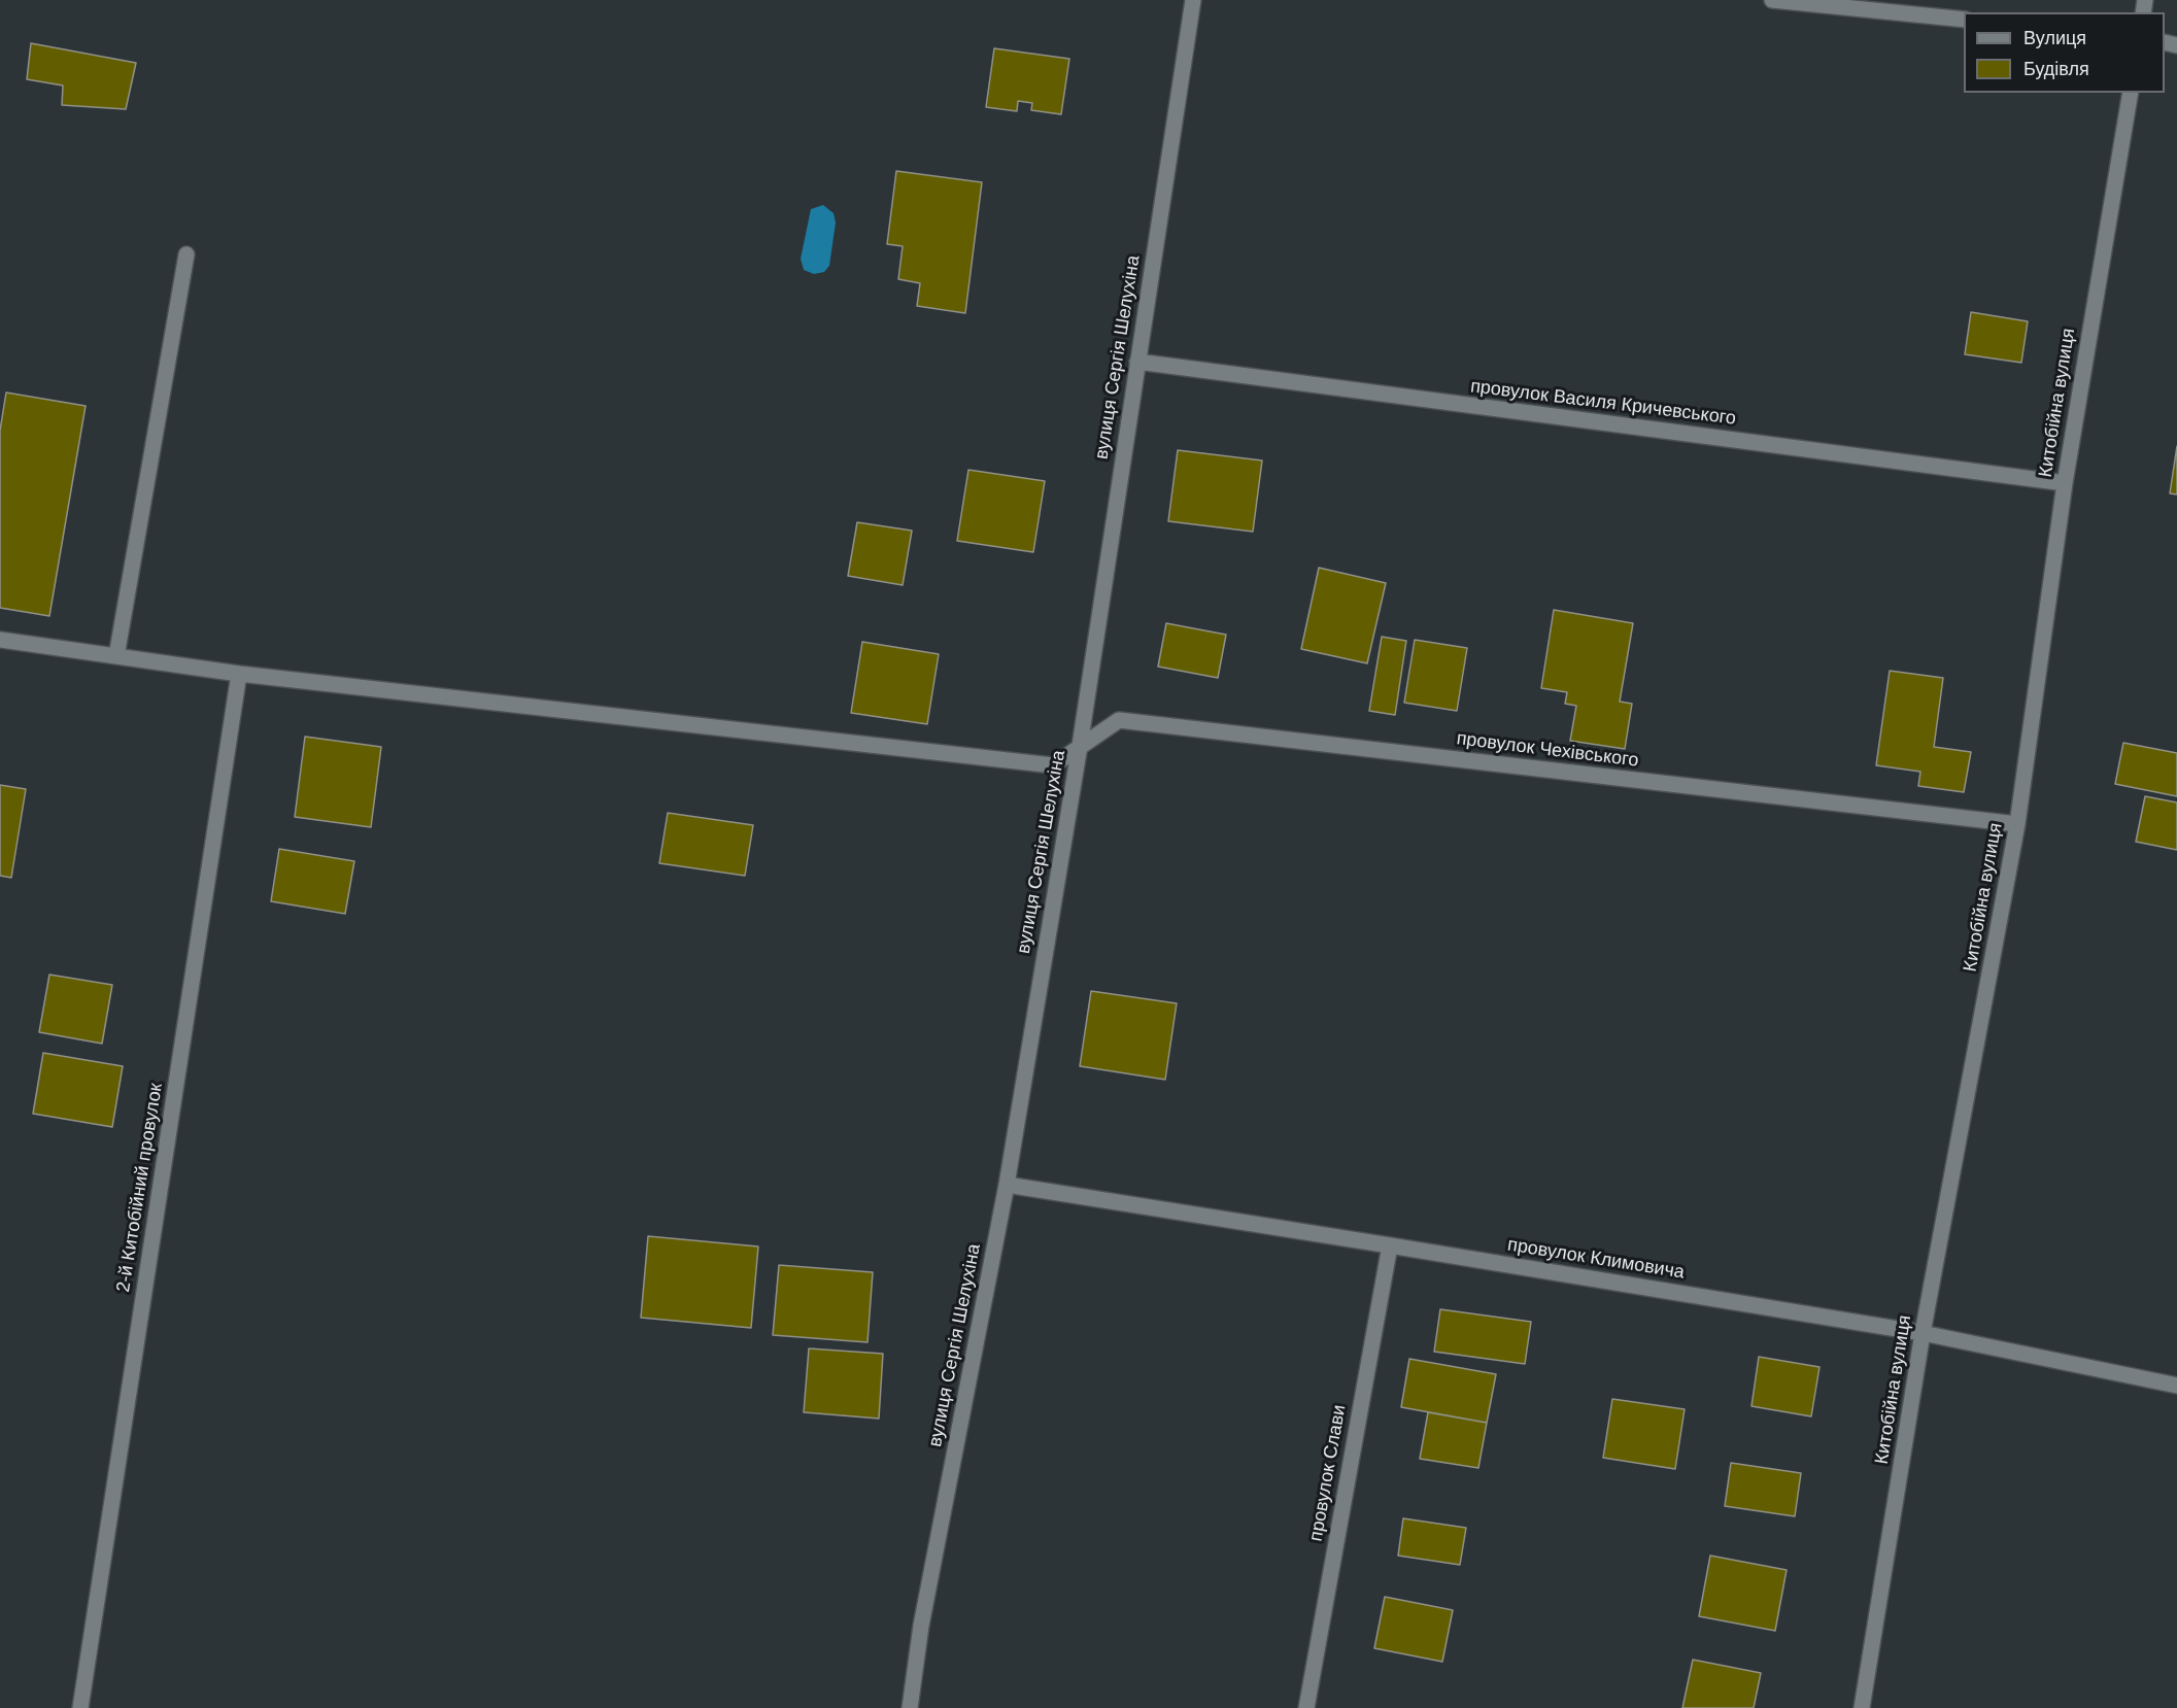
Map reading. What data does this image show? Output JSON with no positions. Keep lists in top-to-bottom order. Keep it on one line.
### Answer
{"streets":{"street":["вулиця Сергія Шелухіна","провулок Василя Кричевського","Китобійна вулиця","провулок Чехівського","2-й Китобійний провулок","провулок Климовича","провулок Слави"]},"crossings":[["вулиця Сергія Шелухіна","провулок Василя Кричевського"],["вулиця Сергія Шелухіна","провулок Чехівського"],["вулиця Сергія Шелухіна","провулок Климовича"],["провулок Василя Кричевського","Китобійна вулиця"],["Китобійна вулиця","провулок Чехівського"],["Китобійна вулиця","провулок Климовича"],["провулок Чехівського","2-й Китобійний провулок"],["провулок Климовича","провулок Слави"]],"legend":["Вулиця","Будівля"]}
